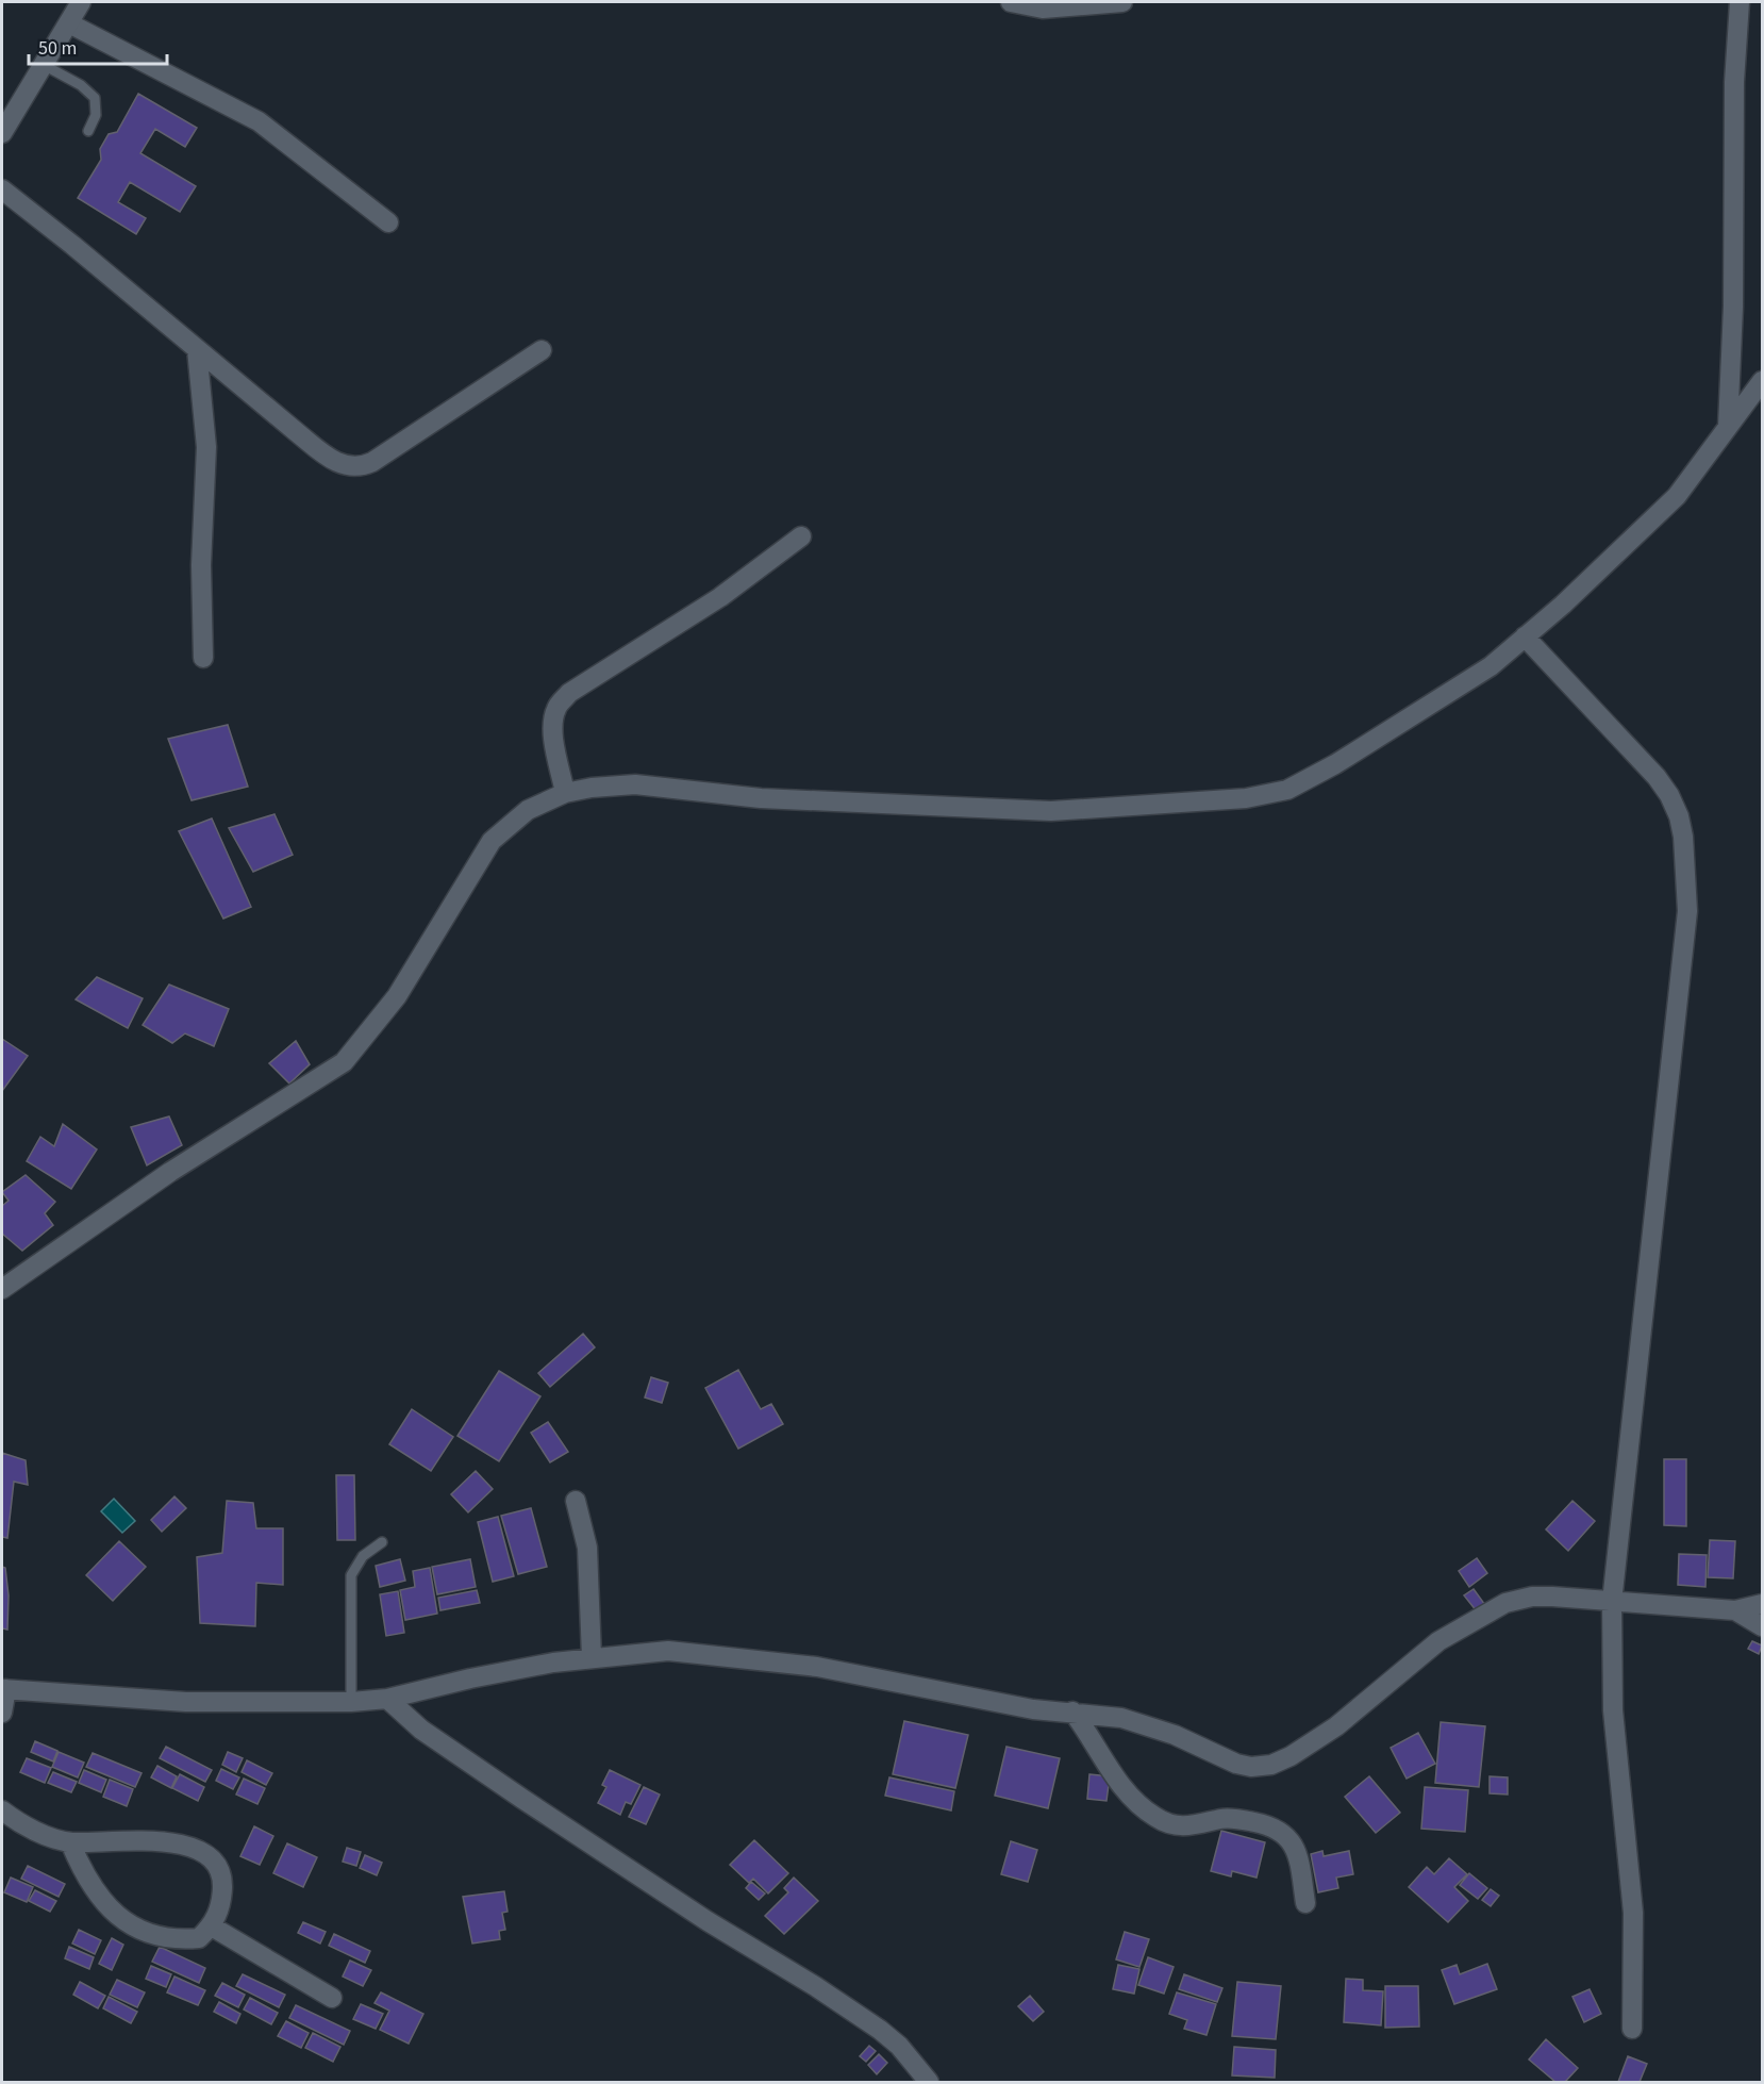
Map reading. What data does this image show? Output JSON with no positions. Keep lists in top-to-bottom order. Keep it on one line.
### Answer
{"scale_bar":"50 m"}
